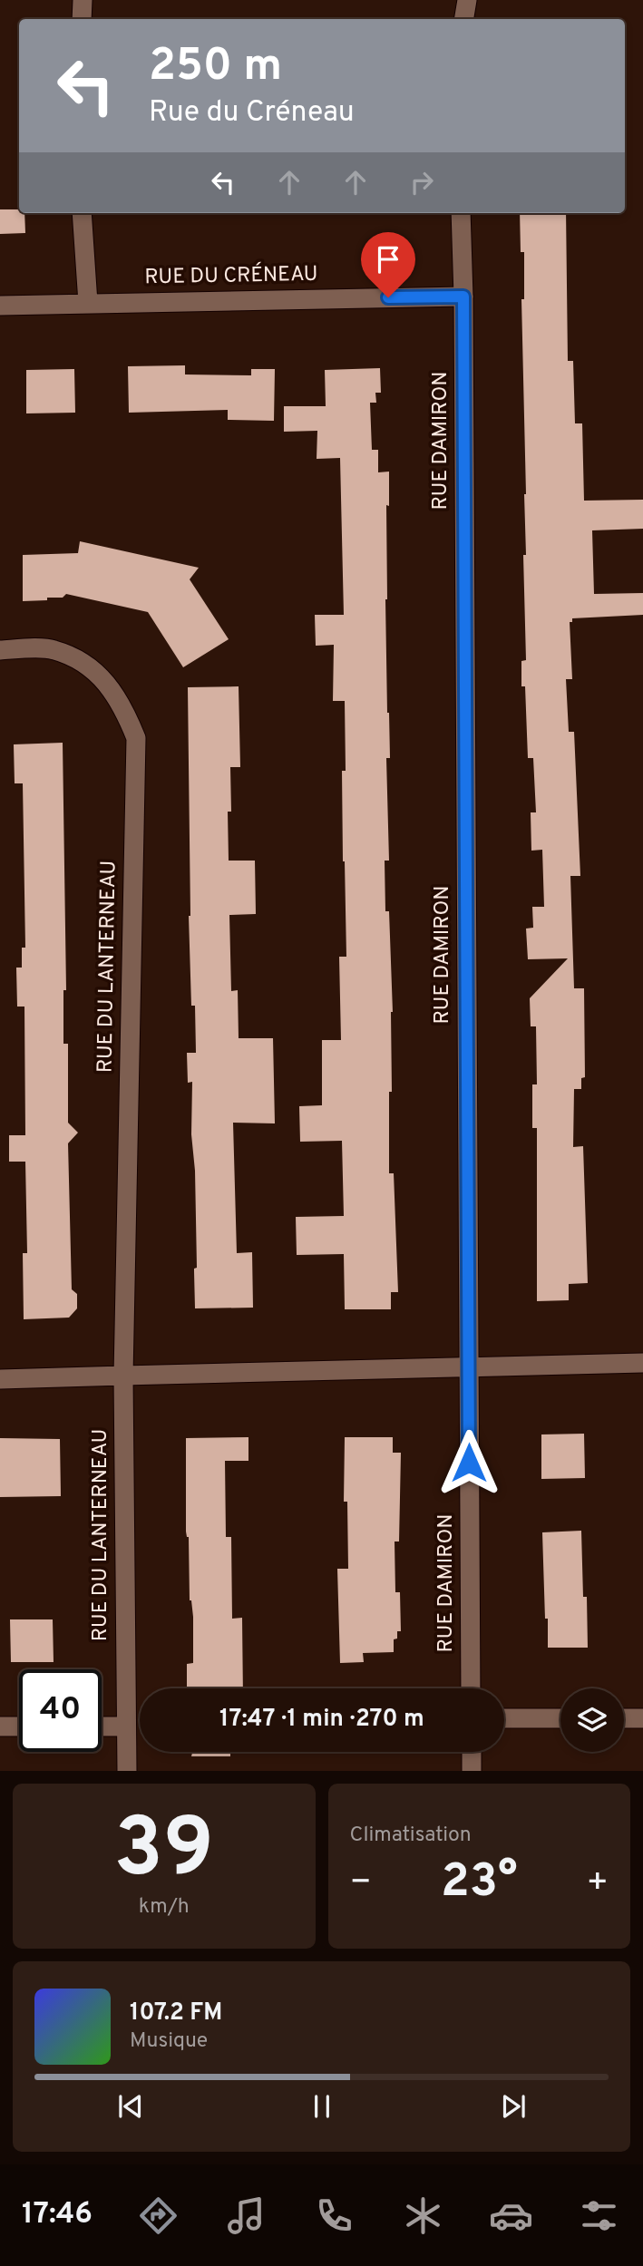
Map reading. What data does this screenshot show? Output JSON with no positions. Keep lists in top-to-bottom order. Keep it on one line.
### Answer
{"streets":{"street":["RUE DU CRÉNEAU","RUE DAMIRON","RUE DU LANTERNEAU"]},"crossings":[["RUE DU CRÉNEAU","RUE DAMIRON"]],"page":{"turn":["250 m","Rue du Créneau"],"limit":"40","trip":"17:47 · 1 min · 270 m","tile":[["39","km/h"],"Climatisation"],"heat":["−","23°","+"],"song":["107.2 FM","Musique"],"tabs":"17:46"}}
